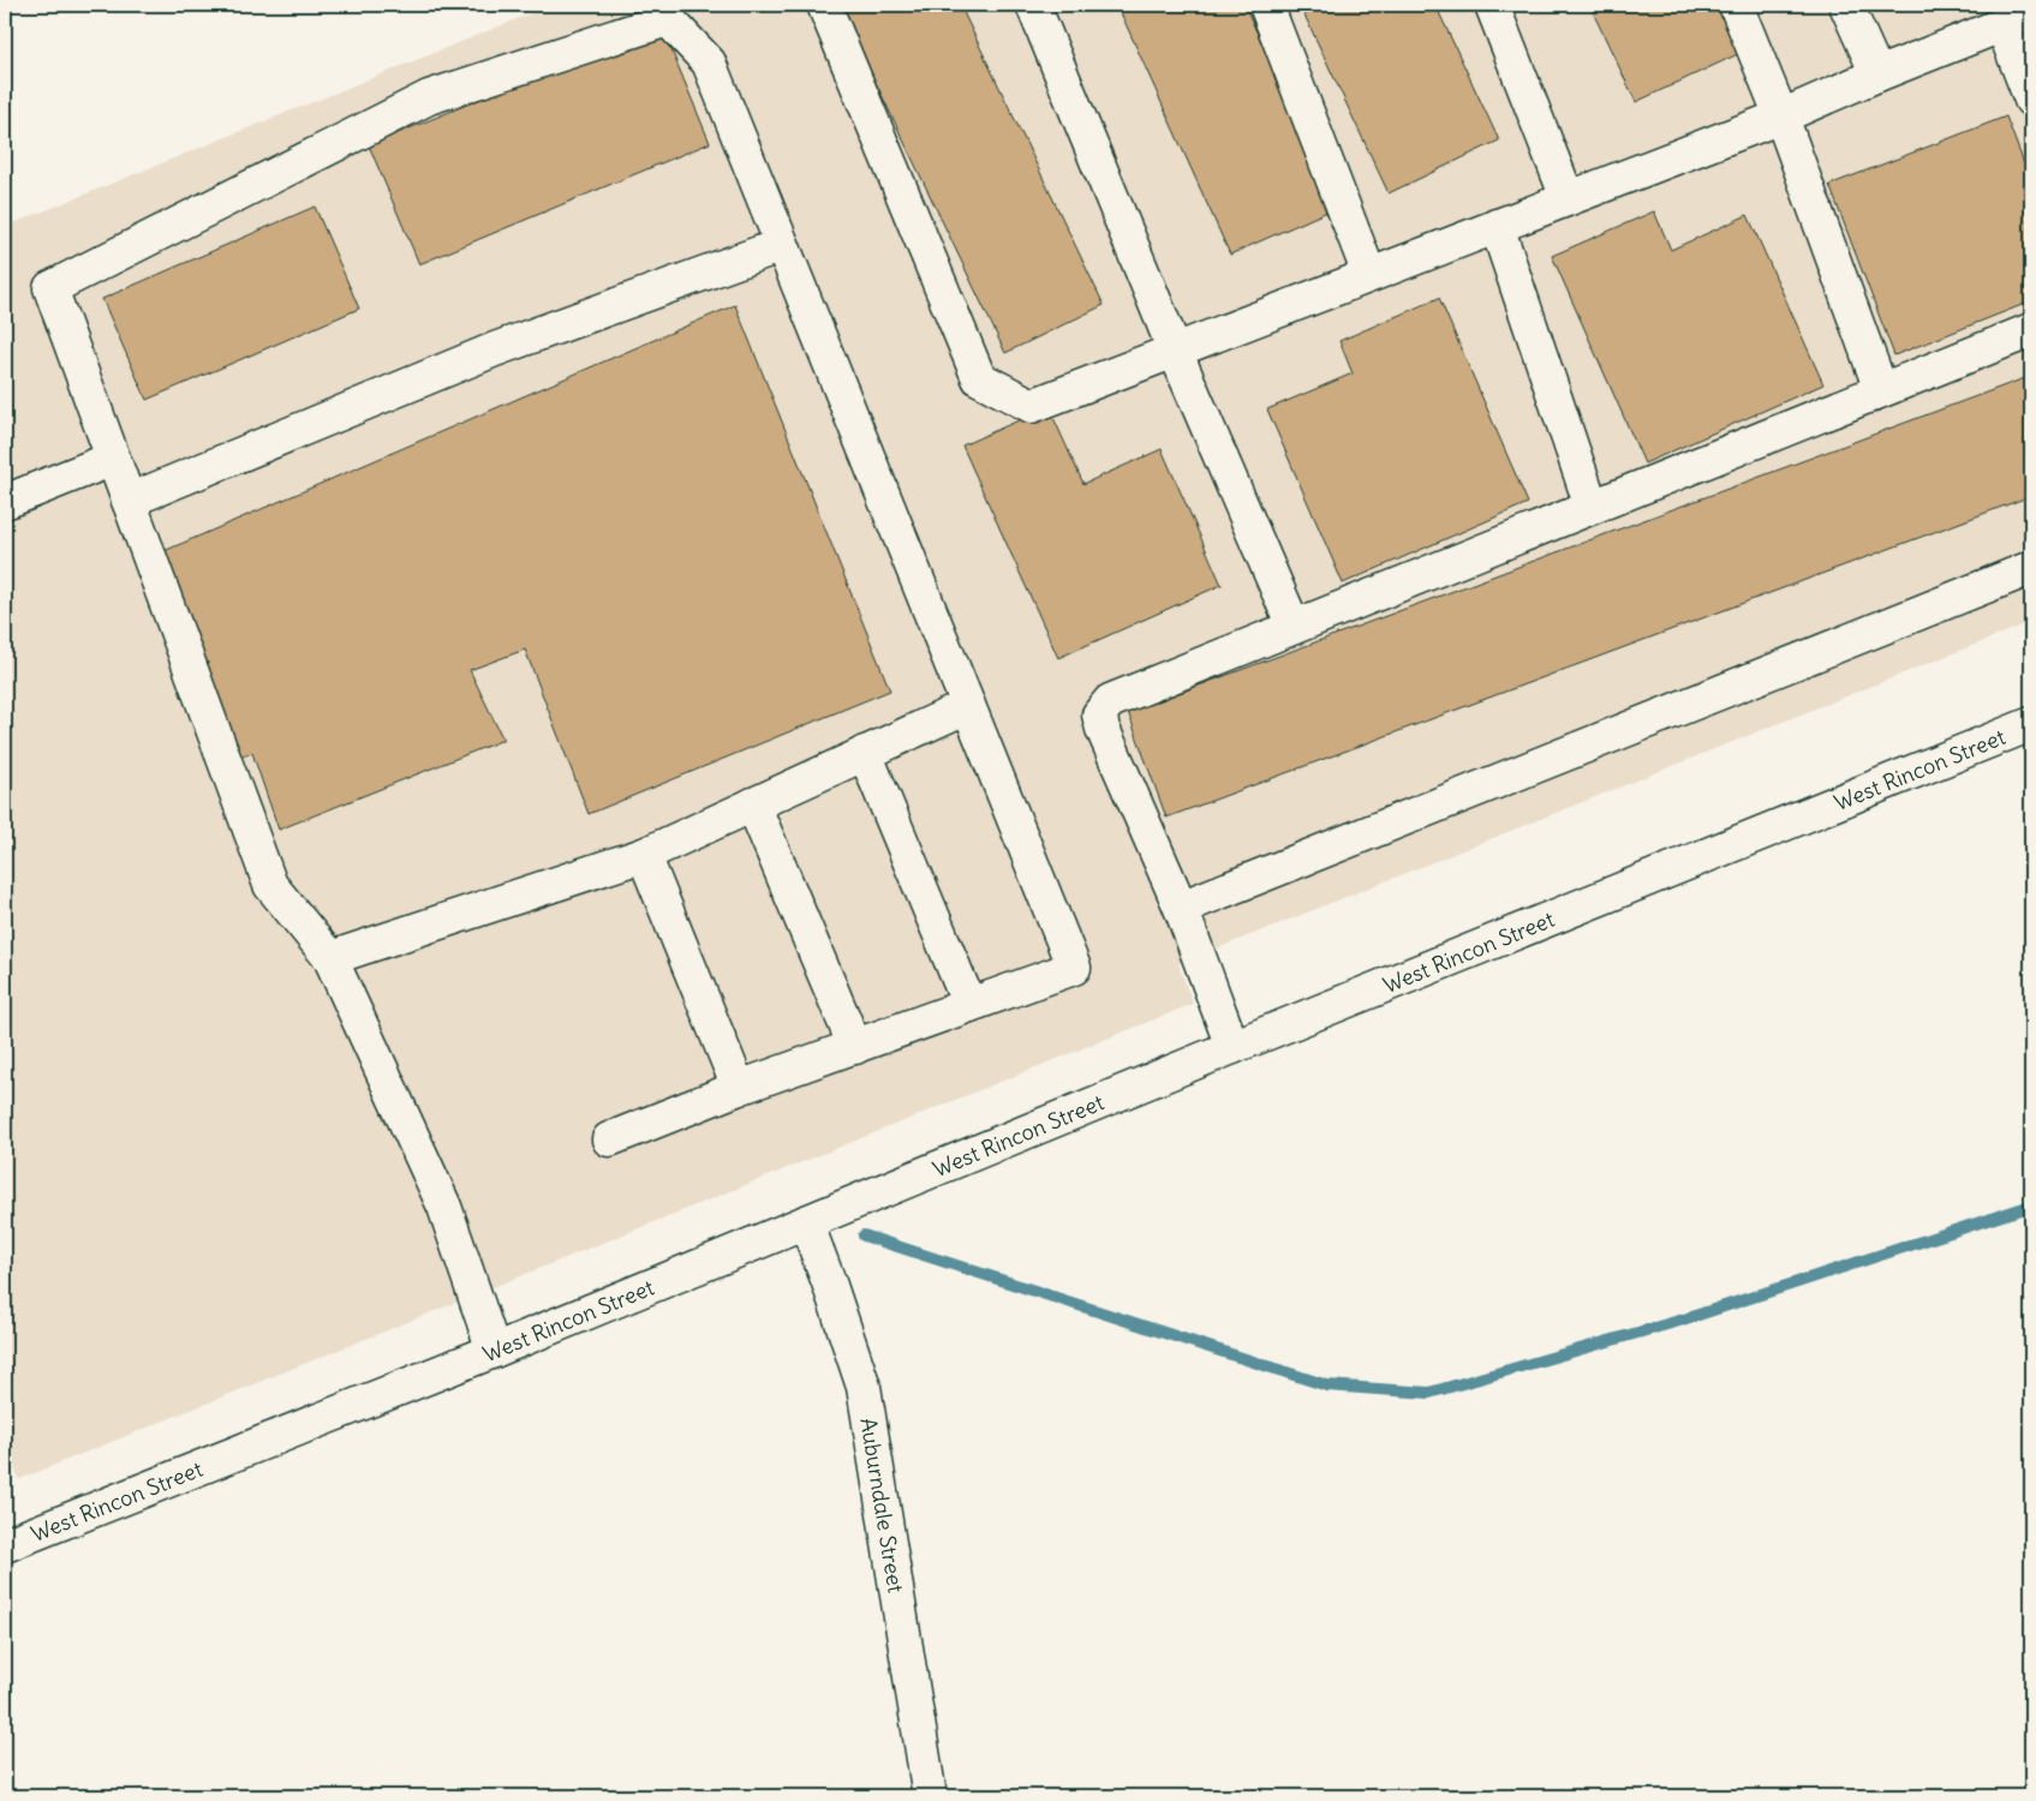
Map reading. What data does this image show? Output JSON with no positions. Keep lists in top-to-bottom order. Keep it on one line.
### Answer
{"streets":{"main road":["West Rincon Street","Auburndale Street"]},"crossings":[["West Rincon Street","Auburndale Street"]]}
